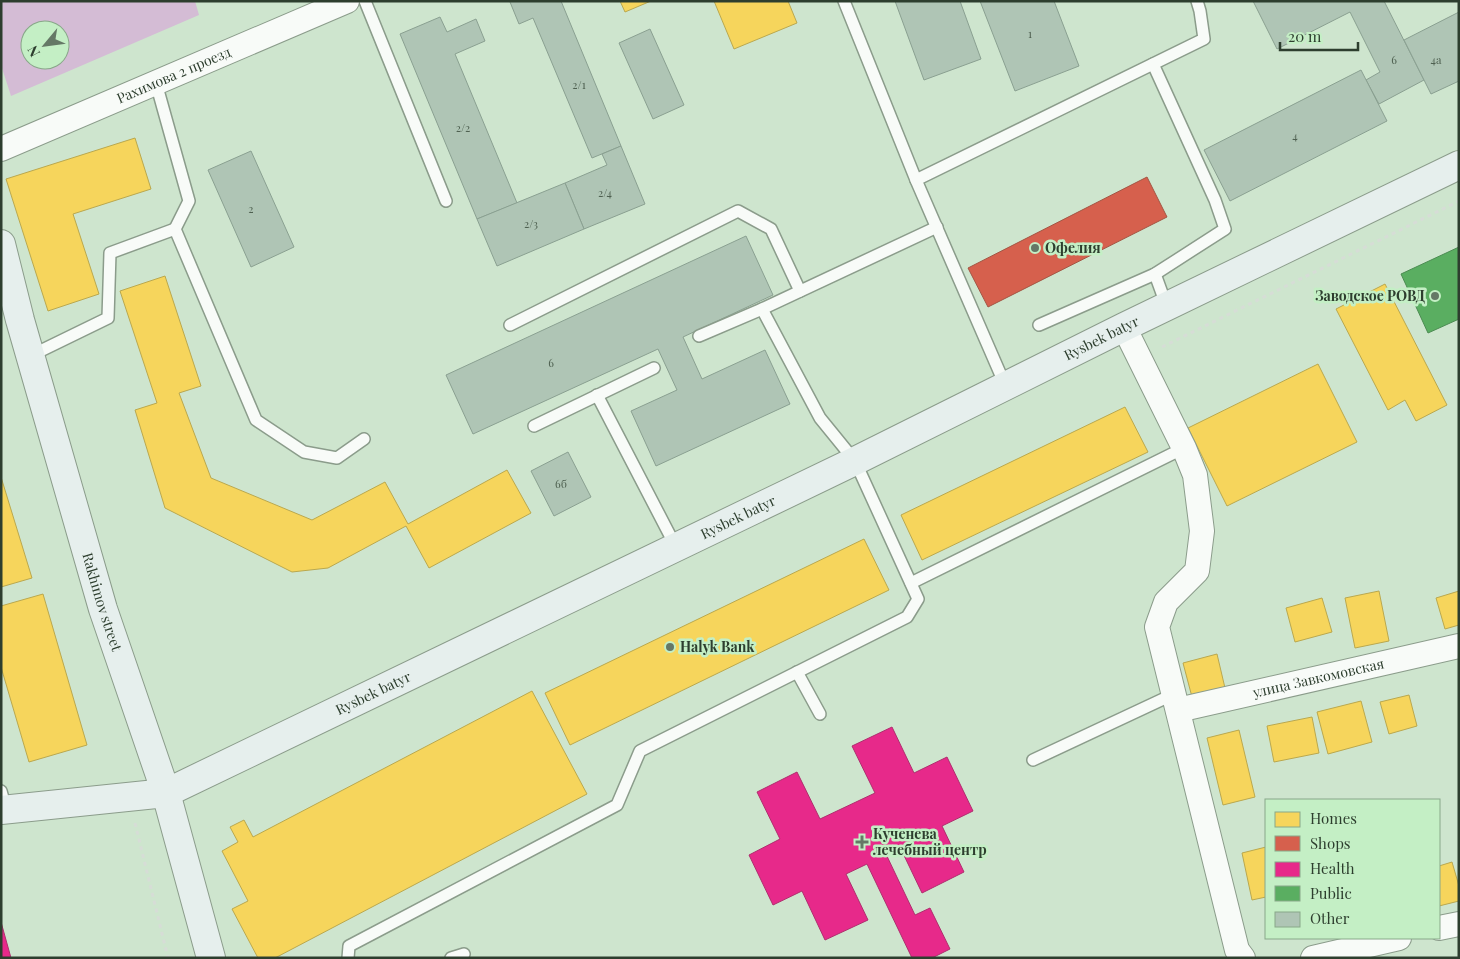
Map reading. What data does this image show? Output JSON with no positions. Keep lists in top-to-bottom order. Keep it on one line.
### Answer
{"streets":{"street":["Рахимова 2 проезд","Rysbek batyr","Rakhimov street","улица Завкомовская"]},"crossings":[["Rysbek batyr","Rakhimov street"]],"places":{"other":["Офелия","Заводское РОВД","Halyk Bank"],"health":["Кученева лечебный центр"]},"house_numbers":["1","6","4а","2/1","2/2","4","2/4","2","2/3","6","6б"],"legend":["Homes","Shops","Health","Public","Other"],"scale_bar":"20 m","north":"bottom left"}
